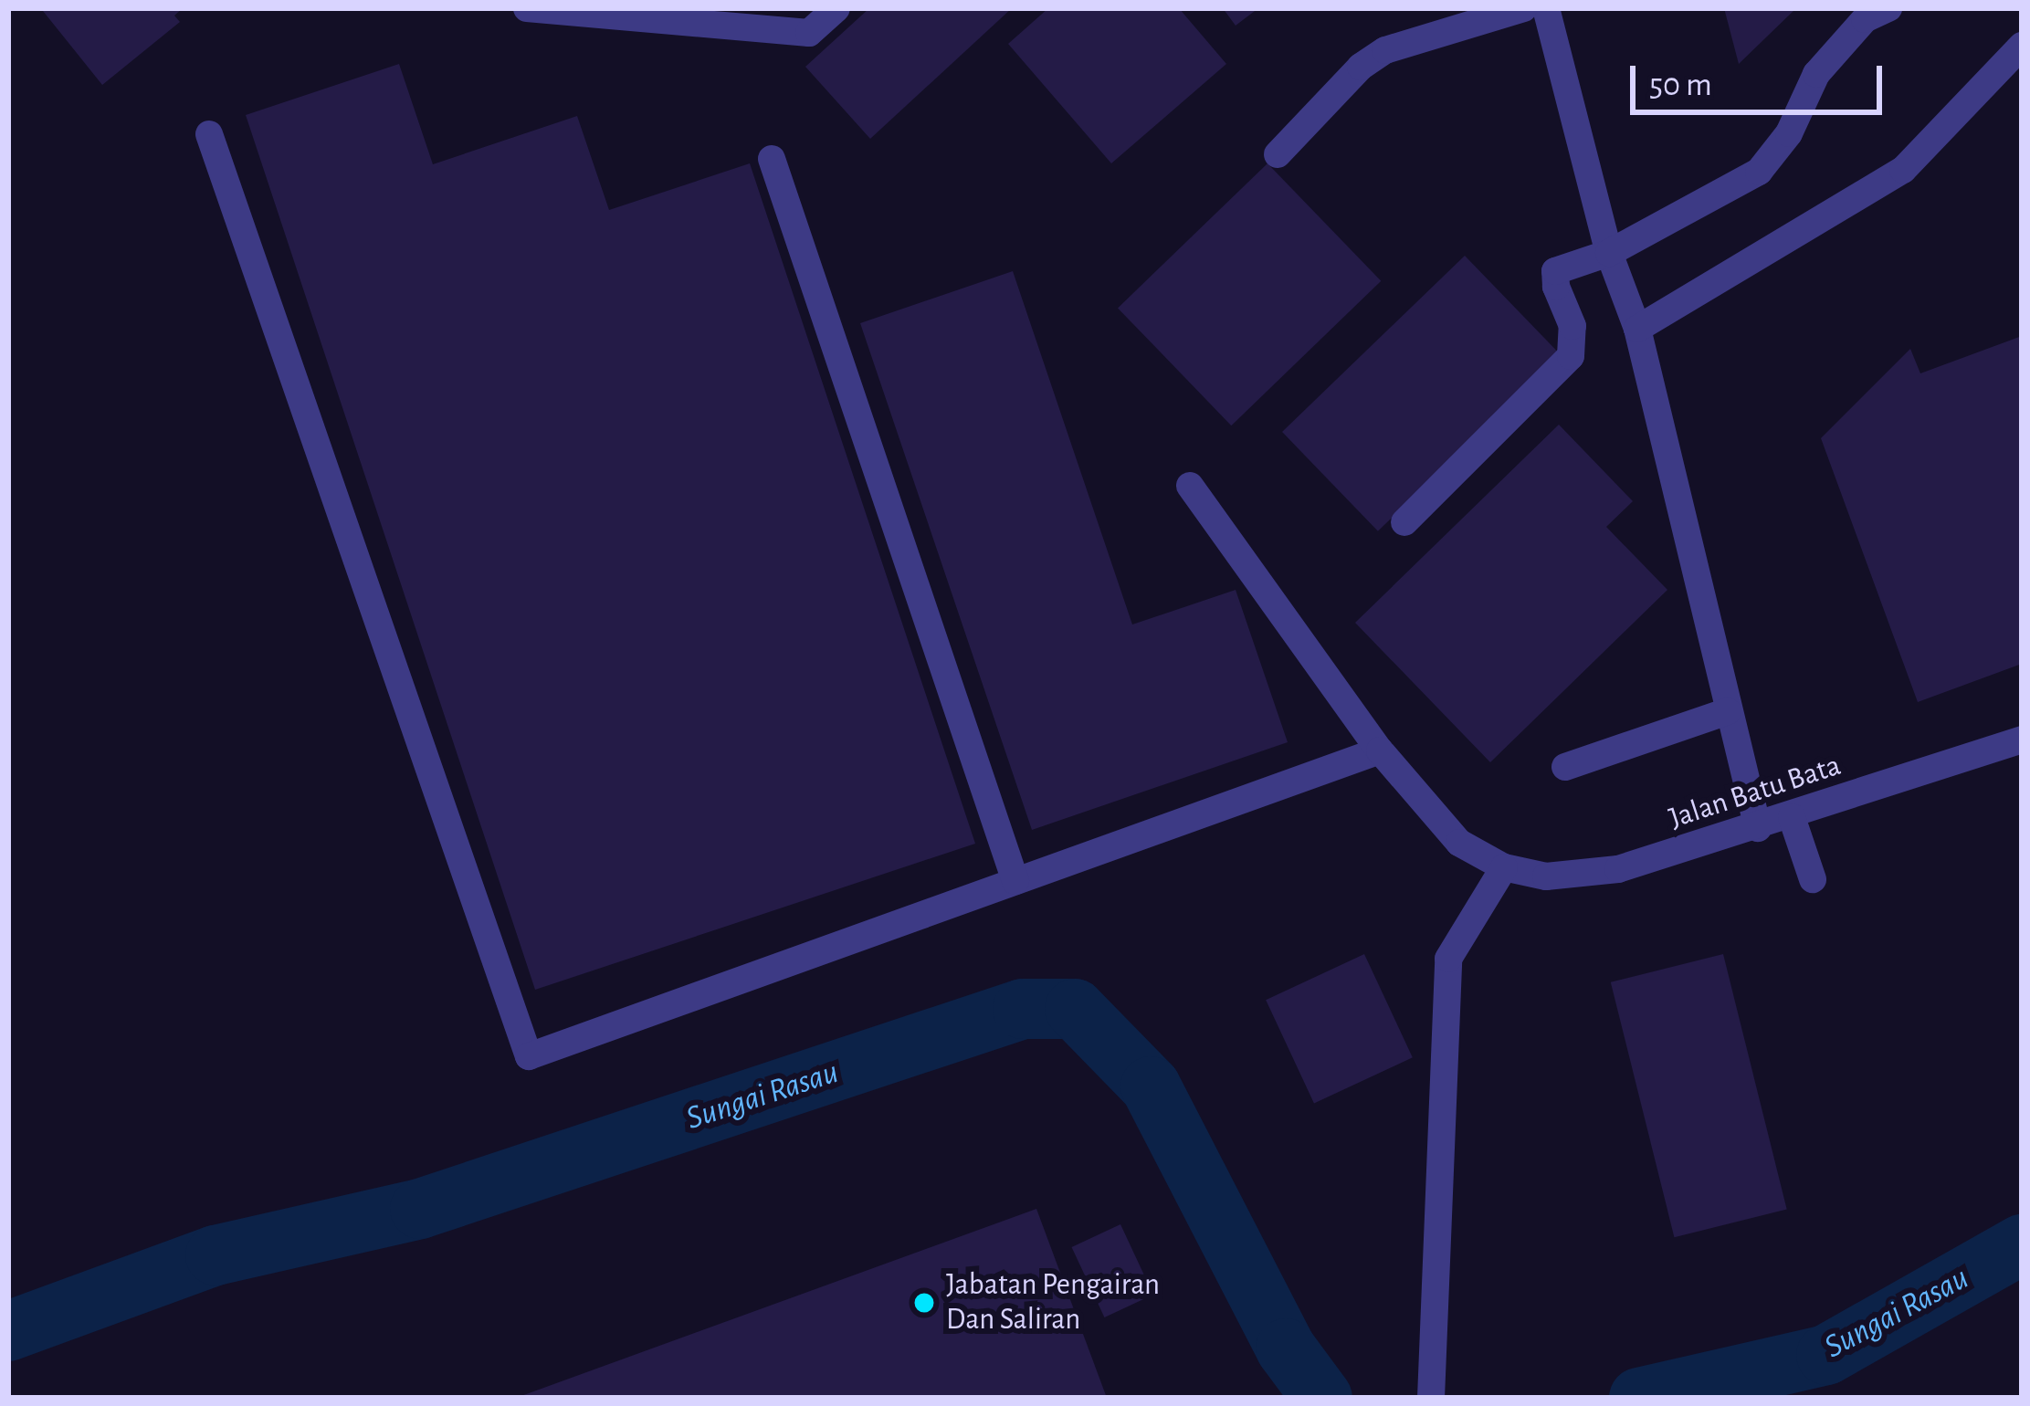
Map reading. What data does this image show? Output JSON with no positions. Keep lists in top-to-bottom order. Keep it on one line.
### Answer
{"streets":{"street":["Jalan Batu Bata"]},"water":["Sungai Rasau"],"places":["Jabatan Pengairan Dan Saliran"],"scale_bar":"50 m"}
